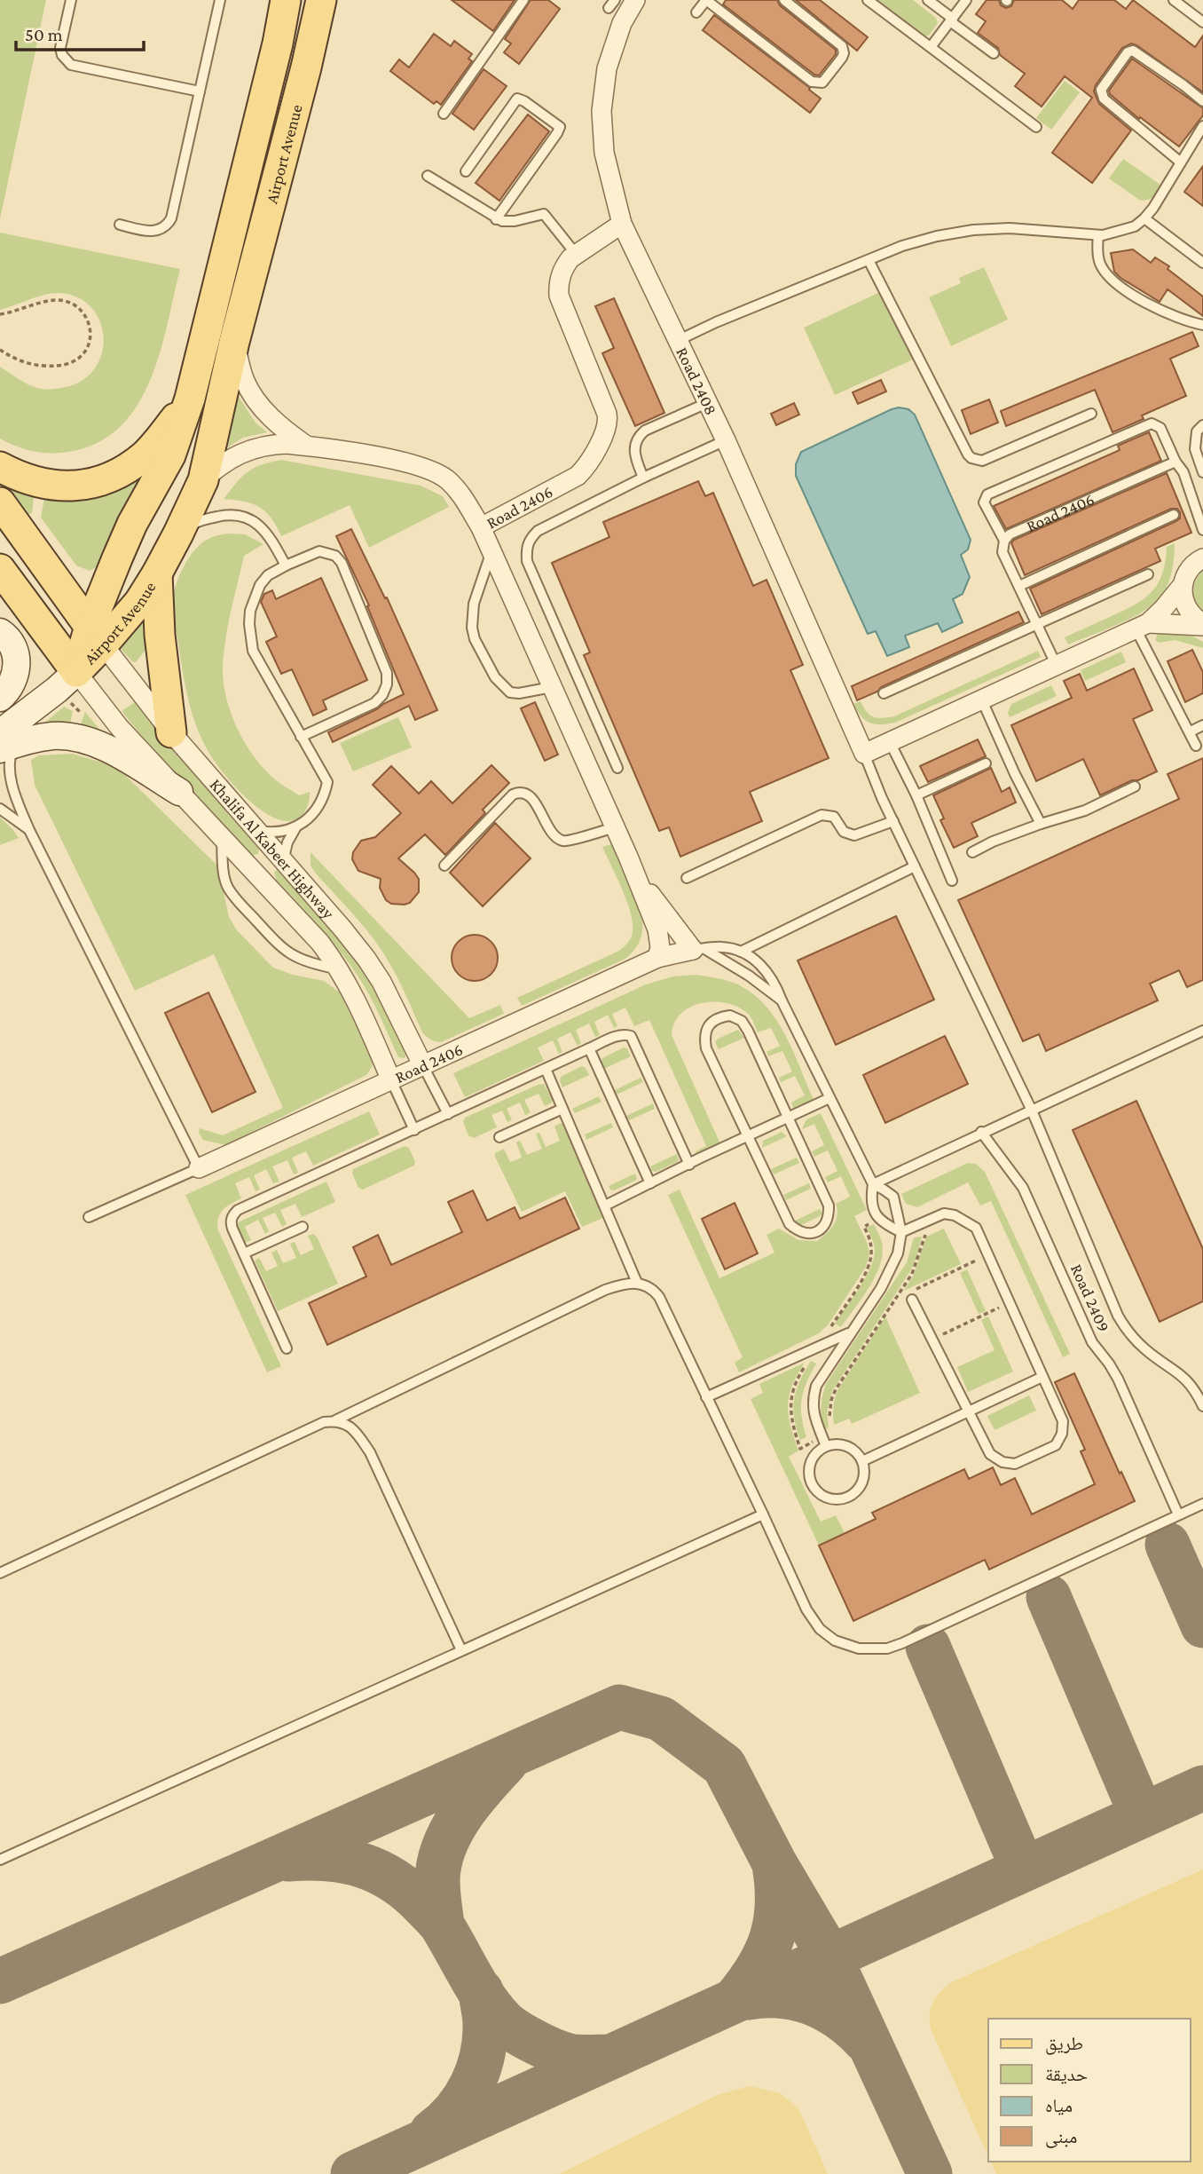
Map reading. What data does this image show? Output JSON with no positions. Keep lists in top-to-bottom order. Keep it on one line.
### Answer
{"streets":{"main road":["Airport Avenue"],"street":["Road 2408","Road 2406","Khalifa Al Kabeer Highway"],"lane":["Road 2409"]},"crossings":[["Airport Avenue","Khalifa Al Kabeer Highway"],["Road 2408","Road 2406"],["Road 2406","Khalifa Al Kabeer Highway"]],"legend":["طريق","حديقة","مياه","مبنى"],"scale_bar":"50 m"}
